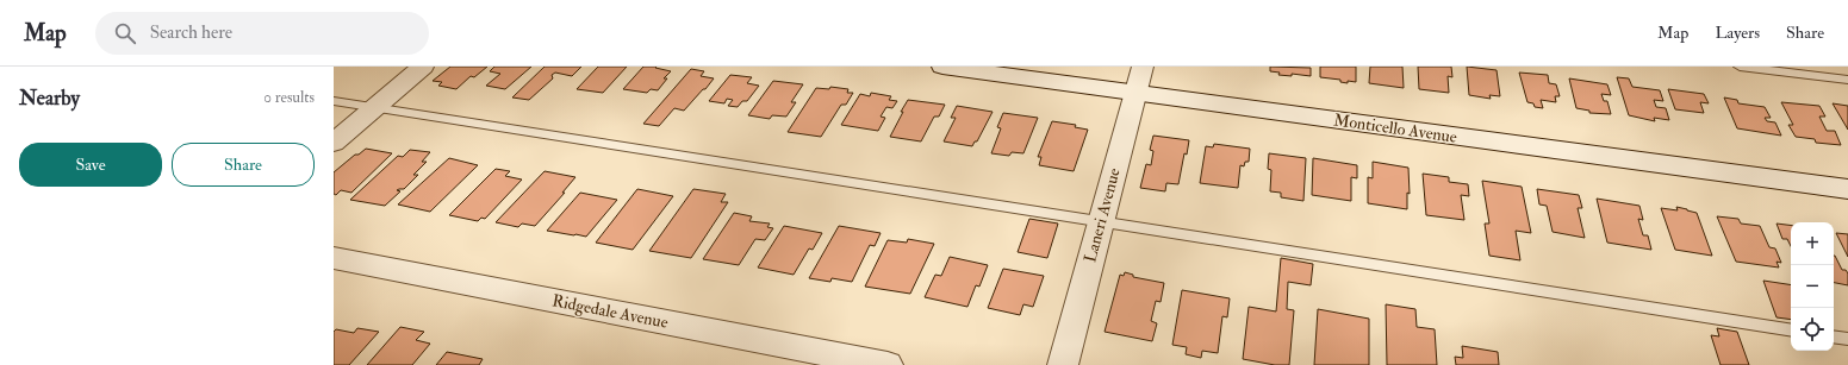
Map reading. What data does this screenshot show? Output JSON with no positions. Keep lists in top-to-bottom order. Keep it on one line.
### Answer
{"streets":{"street":["Monticello Avenue","Laneri Avenue","Ridgedale Avenue"]},"crossings":[["Monticello Avenue","Laneri Avenue"]],"page":{"header":"Map","search":"Search here","nav":["Map","Layers","Share"],"heading":["Nearby","0 results"],"buttons":["Save","Share"],"map_buttons":["+","−"]}}
